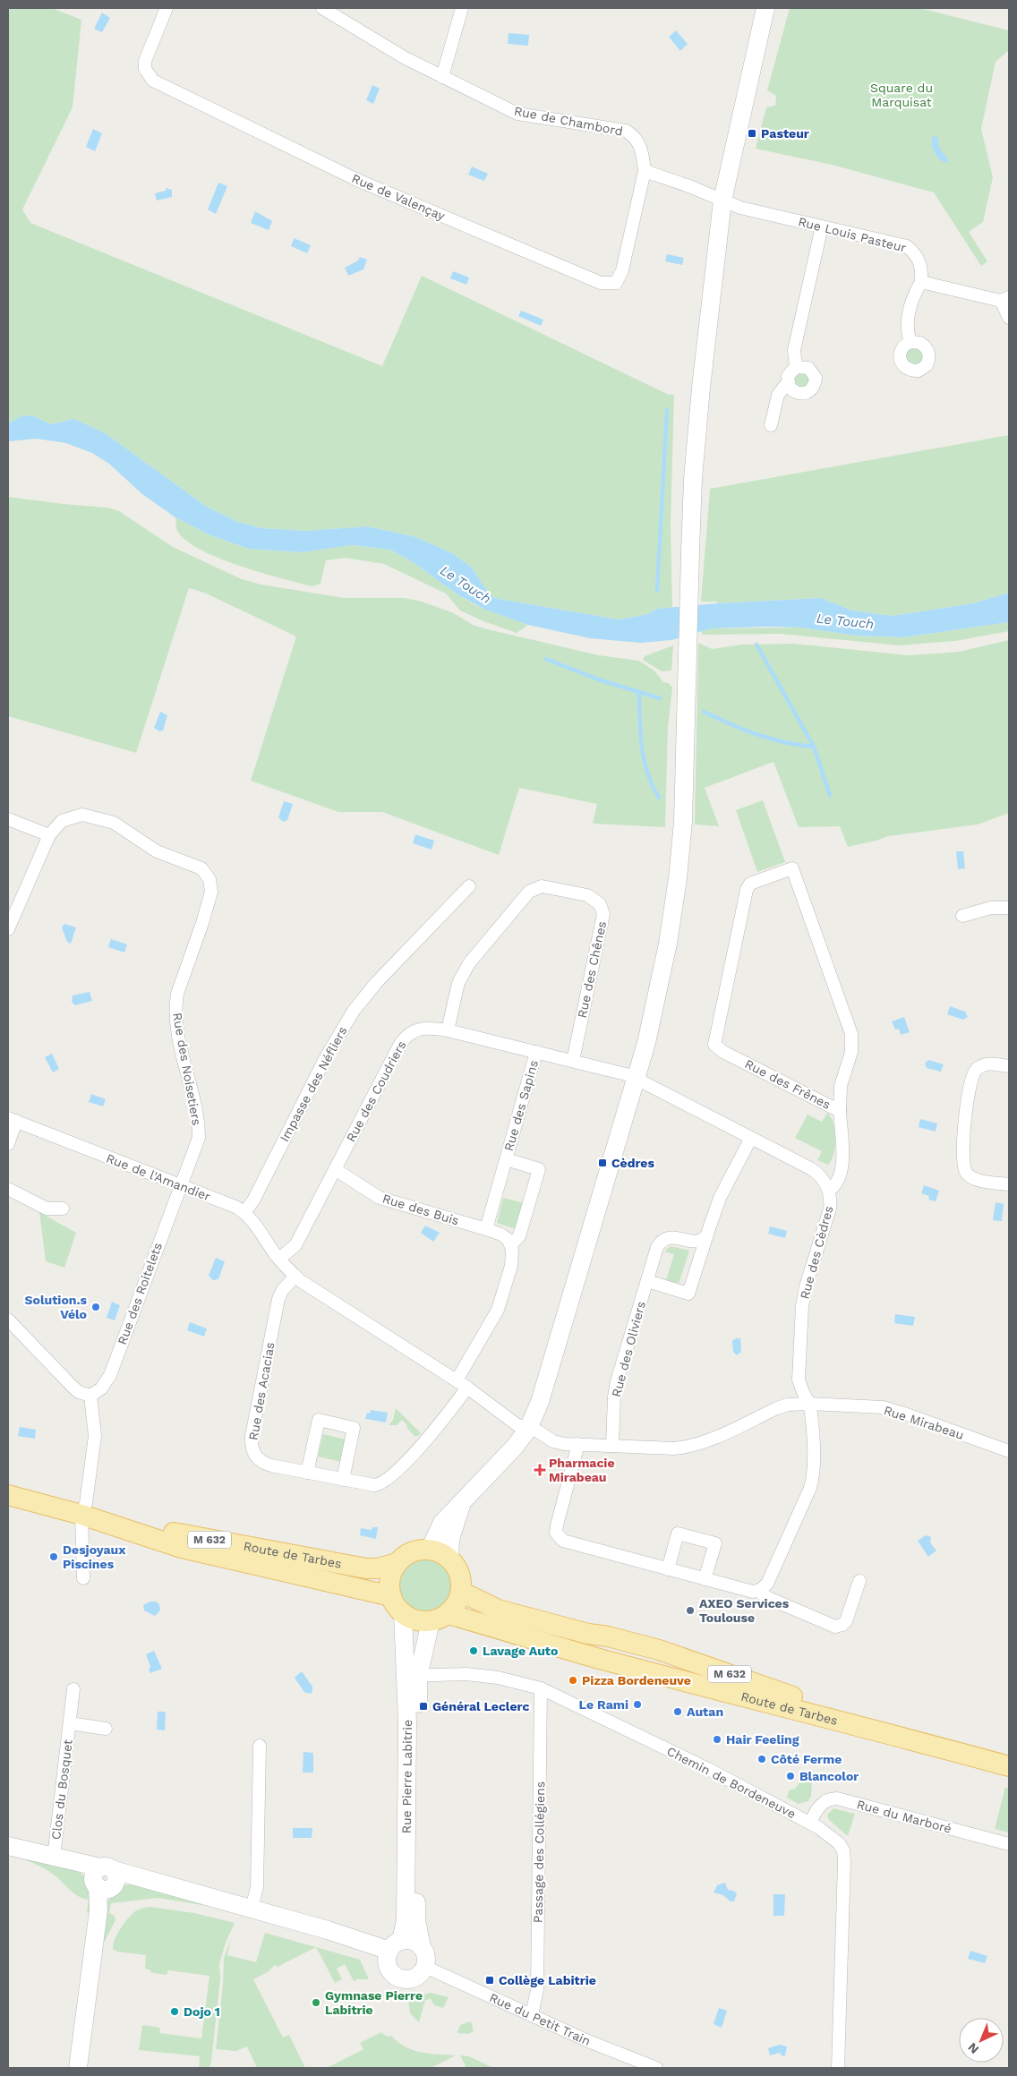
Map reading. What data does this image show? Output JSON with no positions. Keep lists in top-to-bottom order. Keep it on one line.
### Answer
{"streets":{"main road":["M 632","Route de Tarbes","Rue Pierre Labitrie"],"street":["Rue de Chambord","Rue de Valençay","Rue Louis Pasteur","Rue des Chênes","Rue des Noisetiers","Impasse des Néfliers","Rue des Frênes","Rue des Coudriers","Rue des Sapins","Rue de l'Amandier","Rue des Buis","Rue des Cèdres","Rue des Roitelets","Rue des Oliviers","Rue des Acacias","Rue Mirabeau","Chemin de Bordeneuve","Clos du Bosquet","Rue du Marboré","Passage des Collégiens","Rue du Petit Train"]},"crossings":[["Rue de Chambord","Rue de Valençay"],["Rue des Chênes","Rue des Coudriers"],["Rue des Noisetiers","Rue de l'Amandier"],["Rue des Noisetiers","Rue des Roitelets"],["Impasse des Néfliers","Rue de l'Amandier"],["Rue des Coudriers","Rue des Sapins"],["Rue des Coudriers","Rue de l'Amandier"],["Rue des Coudriers","Rue des Buis"],["Rue des Coudriers","Rue des Cèdres"],["Rue des Sapins","Rue des Buis"],["Rue de l'Amandier","Rue des Roitelets"],["Rue des Cèdres","Rue Mirabeau"],["Route de Tarbes","Rue Pierre Labitrie"],["Rue Pierre Labitrie","Chemin de Bordeneuve"],["Rue Pierre Labitrie","Rue du Petit Train"],["Chemin de Bordeneuve","Rue du Marboré"],["Chemin de Bordeneuve","Passage des Collégiens"],["Passage des Collégiens","Rue du Petit Train"]],"water":["Le Touch"],"parks":["Square du Marquisat"],"places":{"transit":["Pasteur","Cèdres","Général Leclerc","Collège Labitrie"],"other":["Solution.s Vélo","Desjoyaux Piscines","AXEO Services Toulouse","Lavage Auto","Pizza Bordeneuve","Le Rami","Autan","Hair Feeling","Côté Ferme","Blancolor","Gymnase Pierre Labitrie","Dojo 1"],"health":["Pharmacie Mirabeau"]},"north":"bottom left"}
